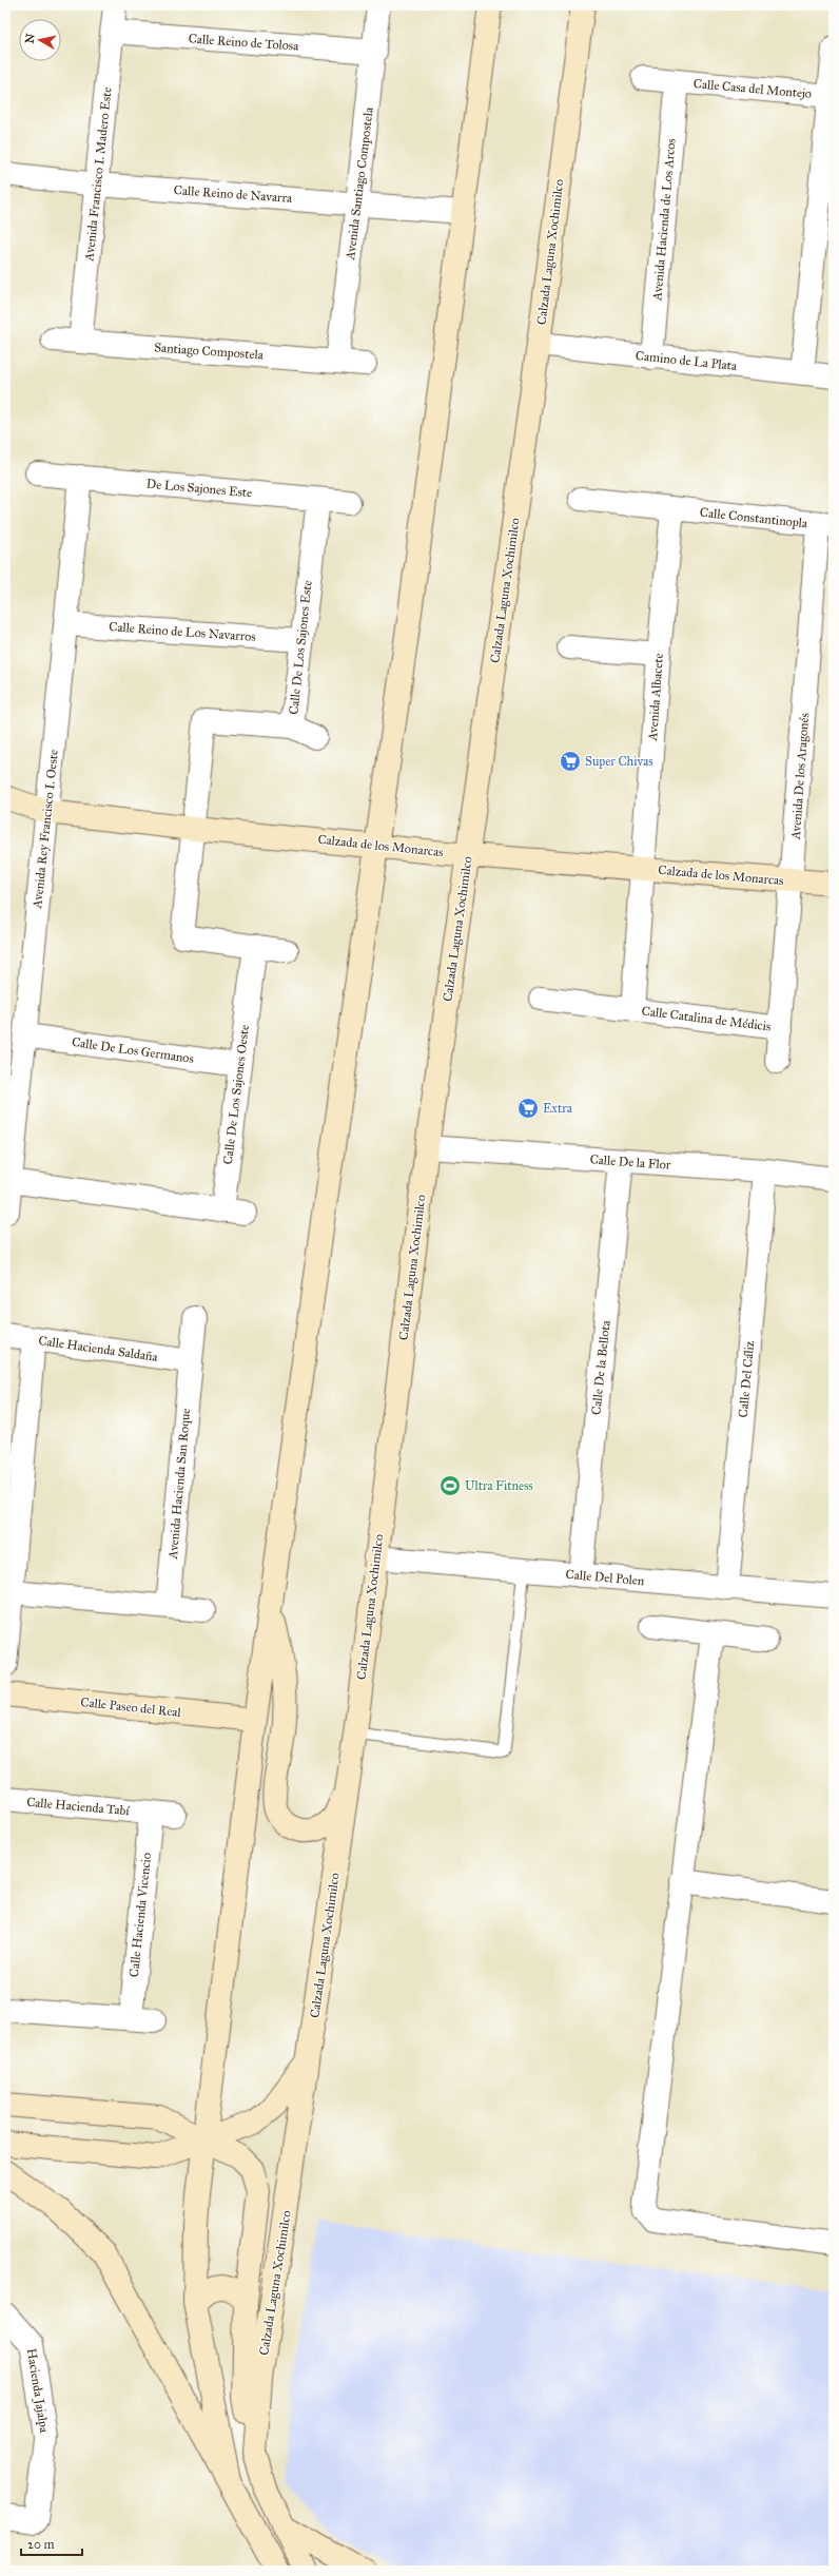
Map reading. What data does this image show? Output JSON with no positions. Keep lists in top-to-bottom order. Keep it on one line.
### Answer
{"streets":{"main road":["Calzada Laguna Xochimilco","Calzada de los Monarcas","Calle Paseo del Real"],"street":["Calle Reino de Tolosa","Calle Casa del Montejo","Avenida Francisco I. Madero Este","Avenida Santiago Compostela","Calle Reino de Navarra","Avenida Hacienda de Los Arcos","Santiago Compostela","Camino de La Plata","De Los Sajones Este","Calle Constantinopla","Calle Reino de Los Navarros","Calle De Los Sajones Este","Avenida Albacete","Avenida De los Aragonés","Avenida Rey Francisco I. Oeste","Calle Catalina de Médicis","Calle De Los Germanos","Calle De Los Sajones Oeste","Calle De la Flor","Calle Hacienda Saldaña","Calle De la Bellota","Calle Del Cáliz","Avenida Hacienda San Roque","Calle Del Polen","Calle Hacienda Tabí","Calle Hacienda Vicencio","Hacienda Jajalpa"]},"crossings":[["Calle Reino de Tolosa","Avenida Francisco I. Madero Este"],["Calle Reino de Tolosa","Avenida Santiago Compostela"],["Calle Casa del Montejo","Avenida Hacienda de Los Arcos"],["Avenida Francisco I. Madero Este","Calle Reino de Navarra"],["Avenida Francisco I. Madero Este","Santiago Compostela"],["Avenida Santiago Compostela","Calle Reino de Navarra"],["Avenida Santiago Compostela","Santiago Compostela"],["Avenida Hacienda de Los Arcos","Camino de La Plata"],["Calzada Laguna Xochimilco","Camino de La Plata"],["Calzada Laguna Xochimilco","Calzada de los Monarcas"],["Calzada Laguna Xochimilco","Calle De la Flor"],["Calzada Laguna Xochimilco","Calle Del Polen"],["De Los Sajones Este","Calle De Los Sajones Este"],["De Los Sajones Este","Avenida Rey Francisco I. Oeste"],["Calle Constantinopla","Avenida Albacete"],["Calle Constantinopla","Avenida De los Aragonés"],["Calle Reino de Los Navarros","Calle De Los Sajones Este"],["Calle Reino de Los Navarros","Avenida Rey Francisco I. Oeste"],["Calle De Los Sajones Este","Calzada de los Monarcas"],["Avenida Albacete","Calzada de los Monarcas"],["Avenida Albacete","Calle Catalina de Médicis"],["Avenida De los Aragonés","Calzada de los Monarcas"],["Avenida De los Aragonés","Calle Catalina de Médicis"],["Avenida Rey Francisco I. Oeste","Calzada de los Monarcas"],["Avenida Rey Francisco I. Oeste","Calle De Los Germanos"],["Avenida Rey Francisco I. Oeste","Calle De Los Sajones Oeste"],["Calle De Los Germanos","Calle De Los Sajones Oeste"],["Calle De la Flor","Calle De la Bellota"],["Calle De la Flor","Calle Del Cáliz"],["Calle Hacienda Saldaña","Avenida Hacienda San Roque"],["Calle De la Bellota","Calle Del Polen"],["Calle Del Cáliz","Calle Del Polen"],["Calle Hacienda Tabí","Calle Hacienda Vicencio"]],"places":{"supermarket":["Super Chivas","Extra"],"sports":["Ultra Fitness"]},"scale_bar":"20 m","north":"left"}
